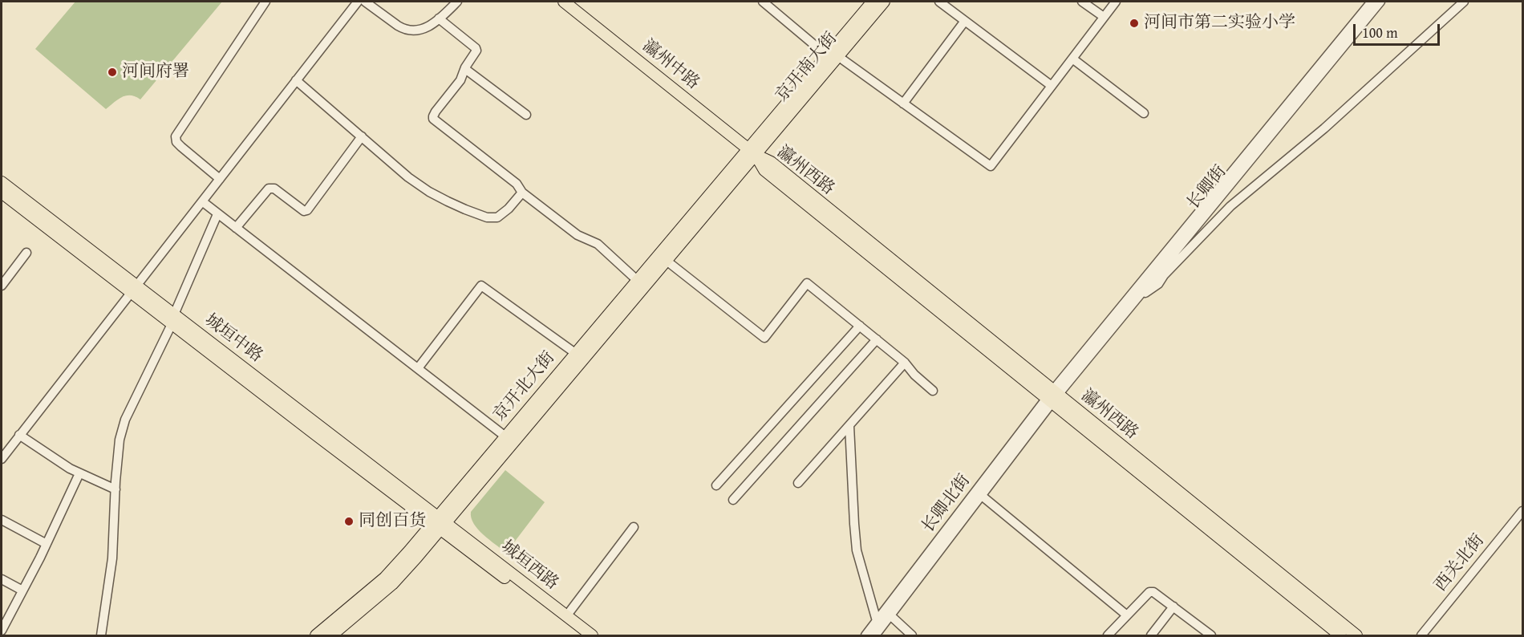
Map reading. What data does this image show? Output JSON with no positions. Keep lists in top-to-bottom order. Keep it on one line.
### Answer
{"streets":{"main road":["瀛州中路","京开南大街","瀛州西路","城垣中路","京开北大街","城垣西路"],"street":["长卿街","长卿北街","西关北街"]},"crossings":[["瀛州中路","京开南大街"],["瀛州中路","瀛州西路"],["瀛州中路","京开北大街"],["京开南大街","瀛州西路"],["京开南大街","京开北大街"],["瀛州西路","长卿街"],["瀛州西路","京开北大街"],["瀛州西路","长卿北街"],["长卿街","长卿北街"],["城垣中路","京开北大街"],["城垣中路","城垣西路"],["京开北大街","城垣西路"]],"places":["河间市第二实验小学","河间府署","同创百货"],"scale_bar":"100 m"}
